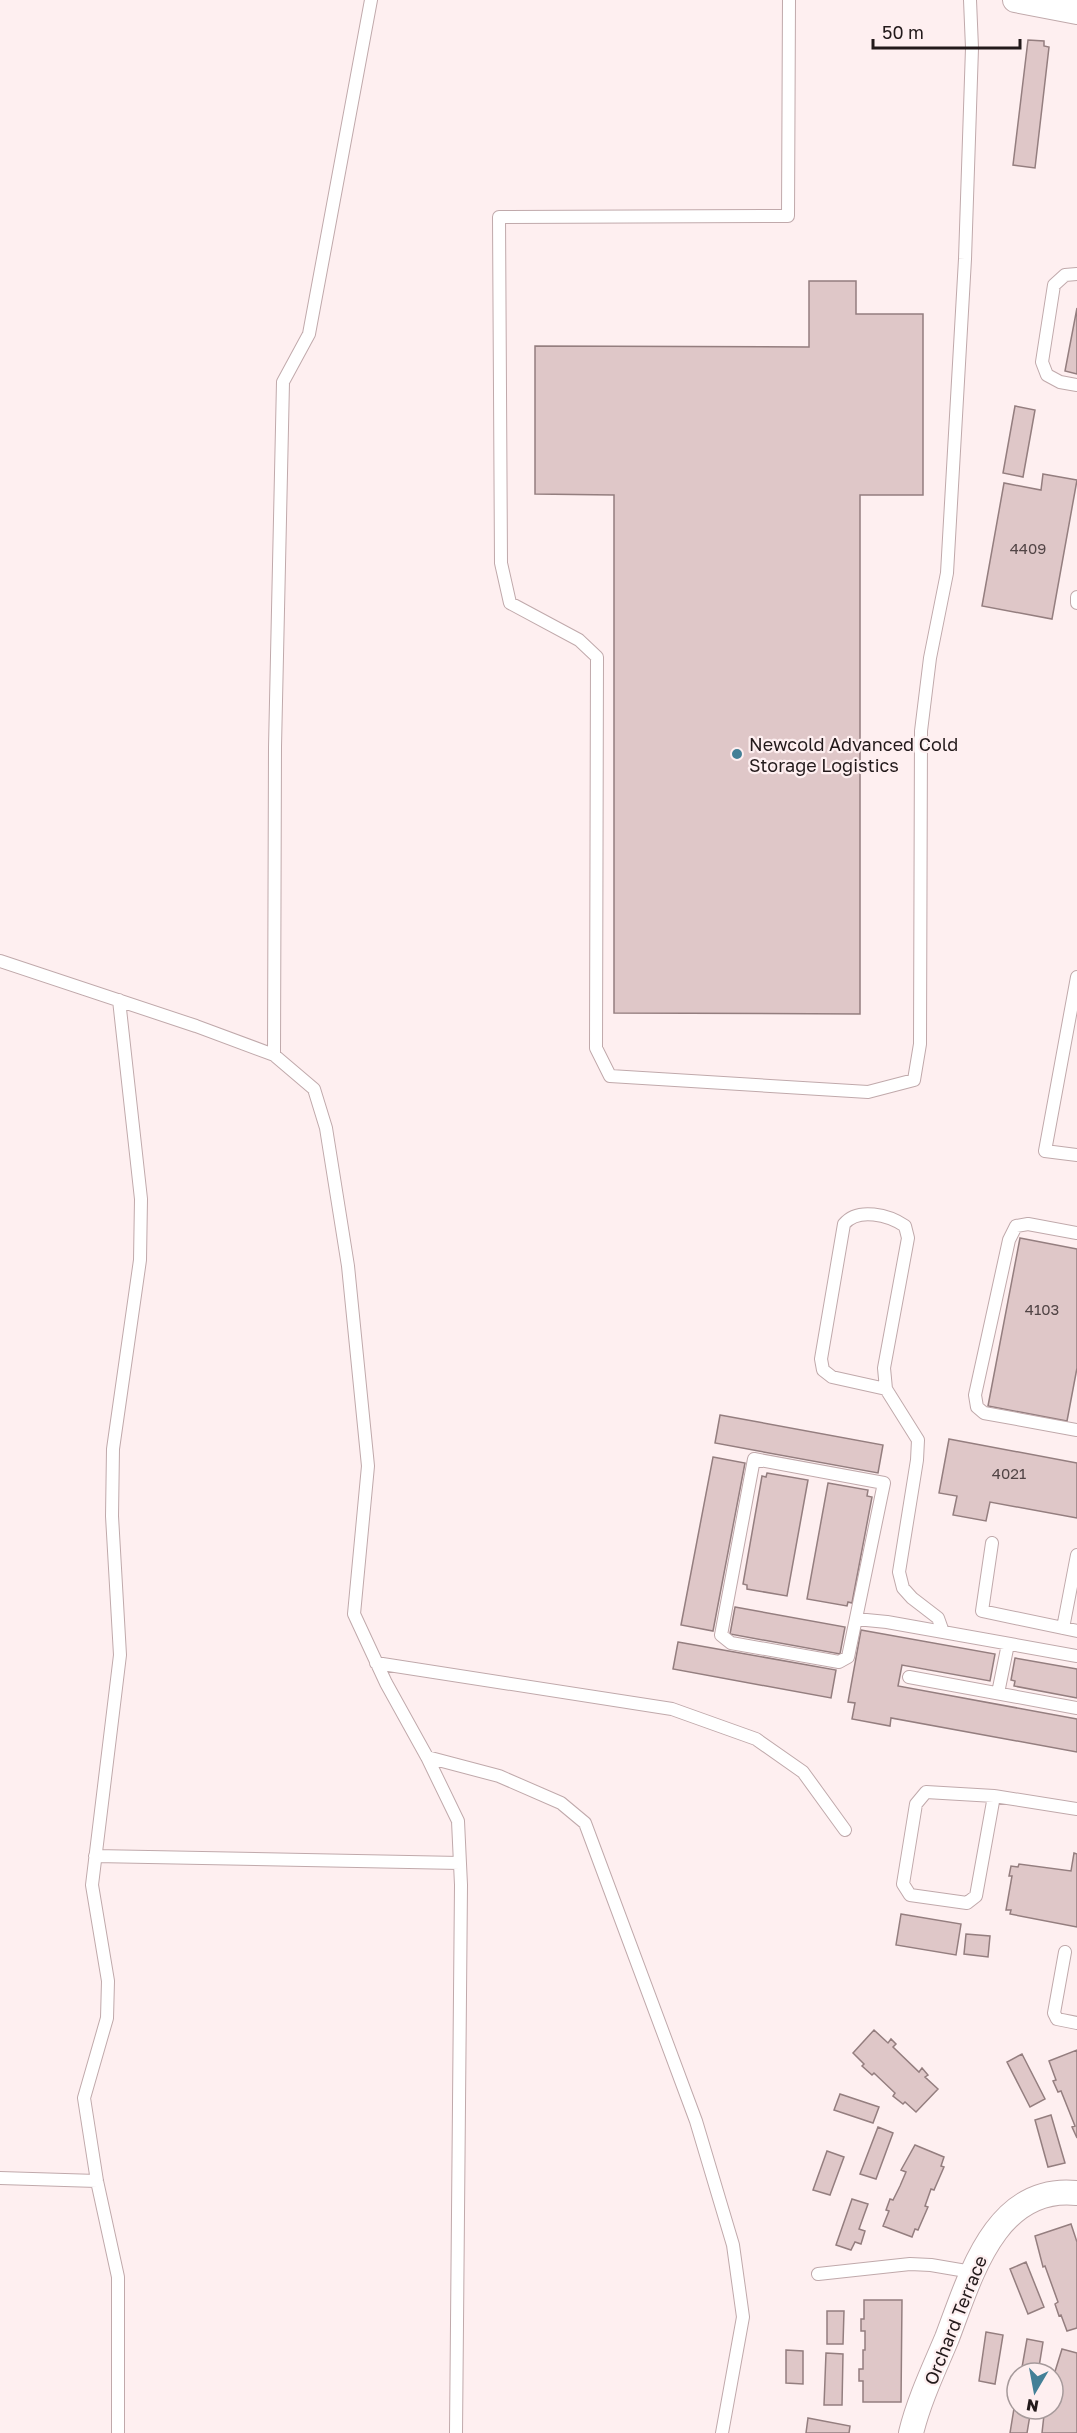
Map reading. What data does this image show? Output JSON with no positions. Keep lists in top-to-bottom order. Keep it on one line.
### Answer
{"streets":{"street":["Orchard Terrace"]},"places":["Newcold Advanced Cold Storage Logistics"],"house_numbers":["4409","4103","4021"],"scale_bar":"50 m","north":"bottom"}
